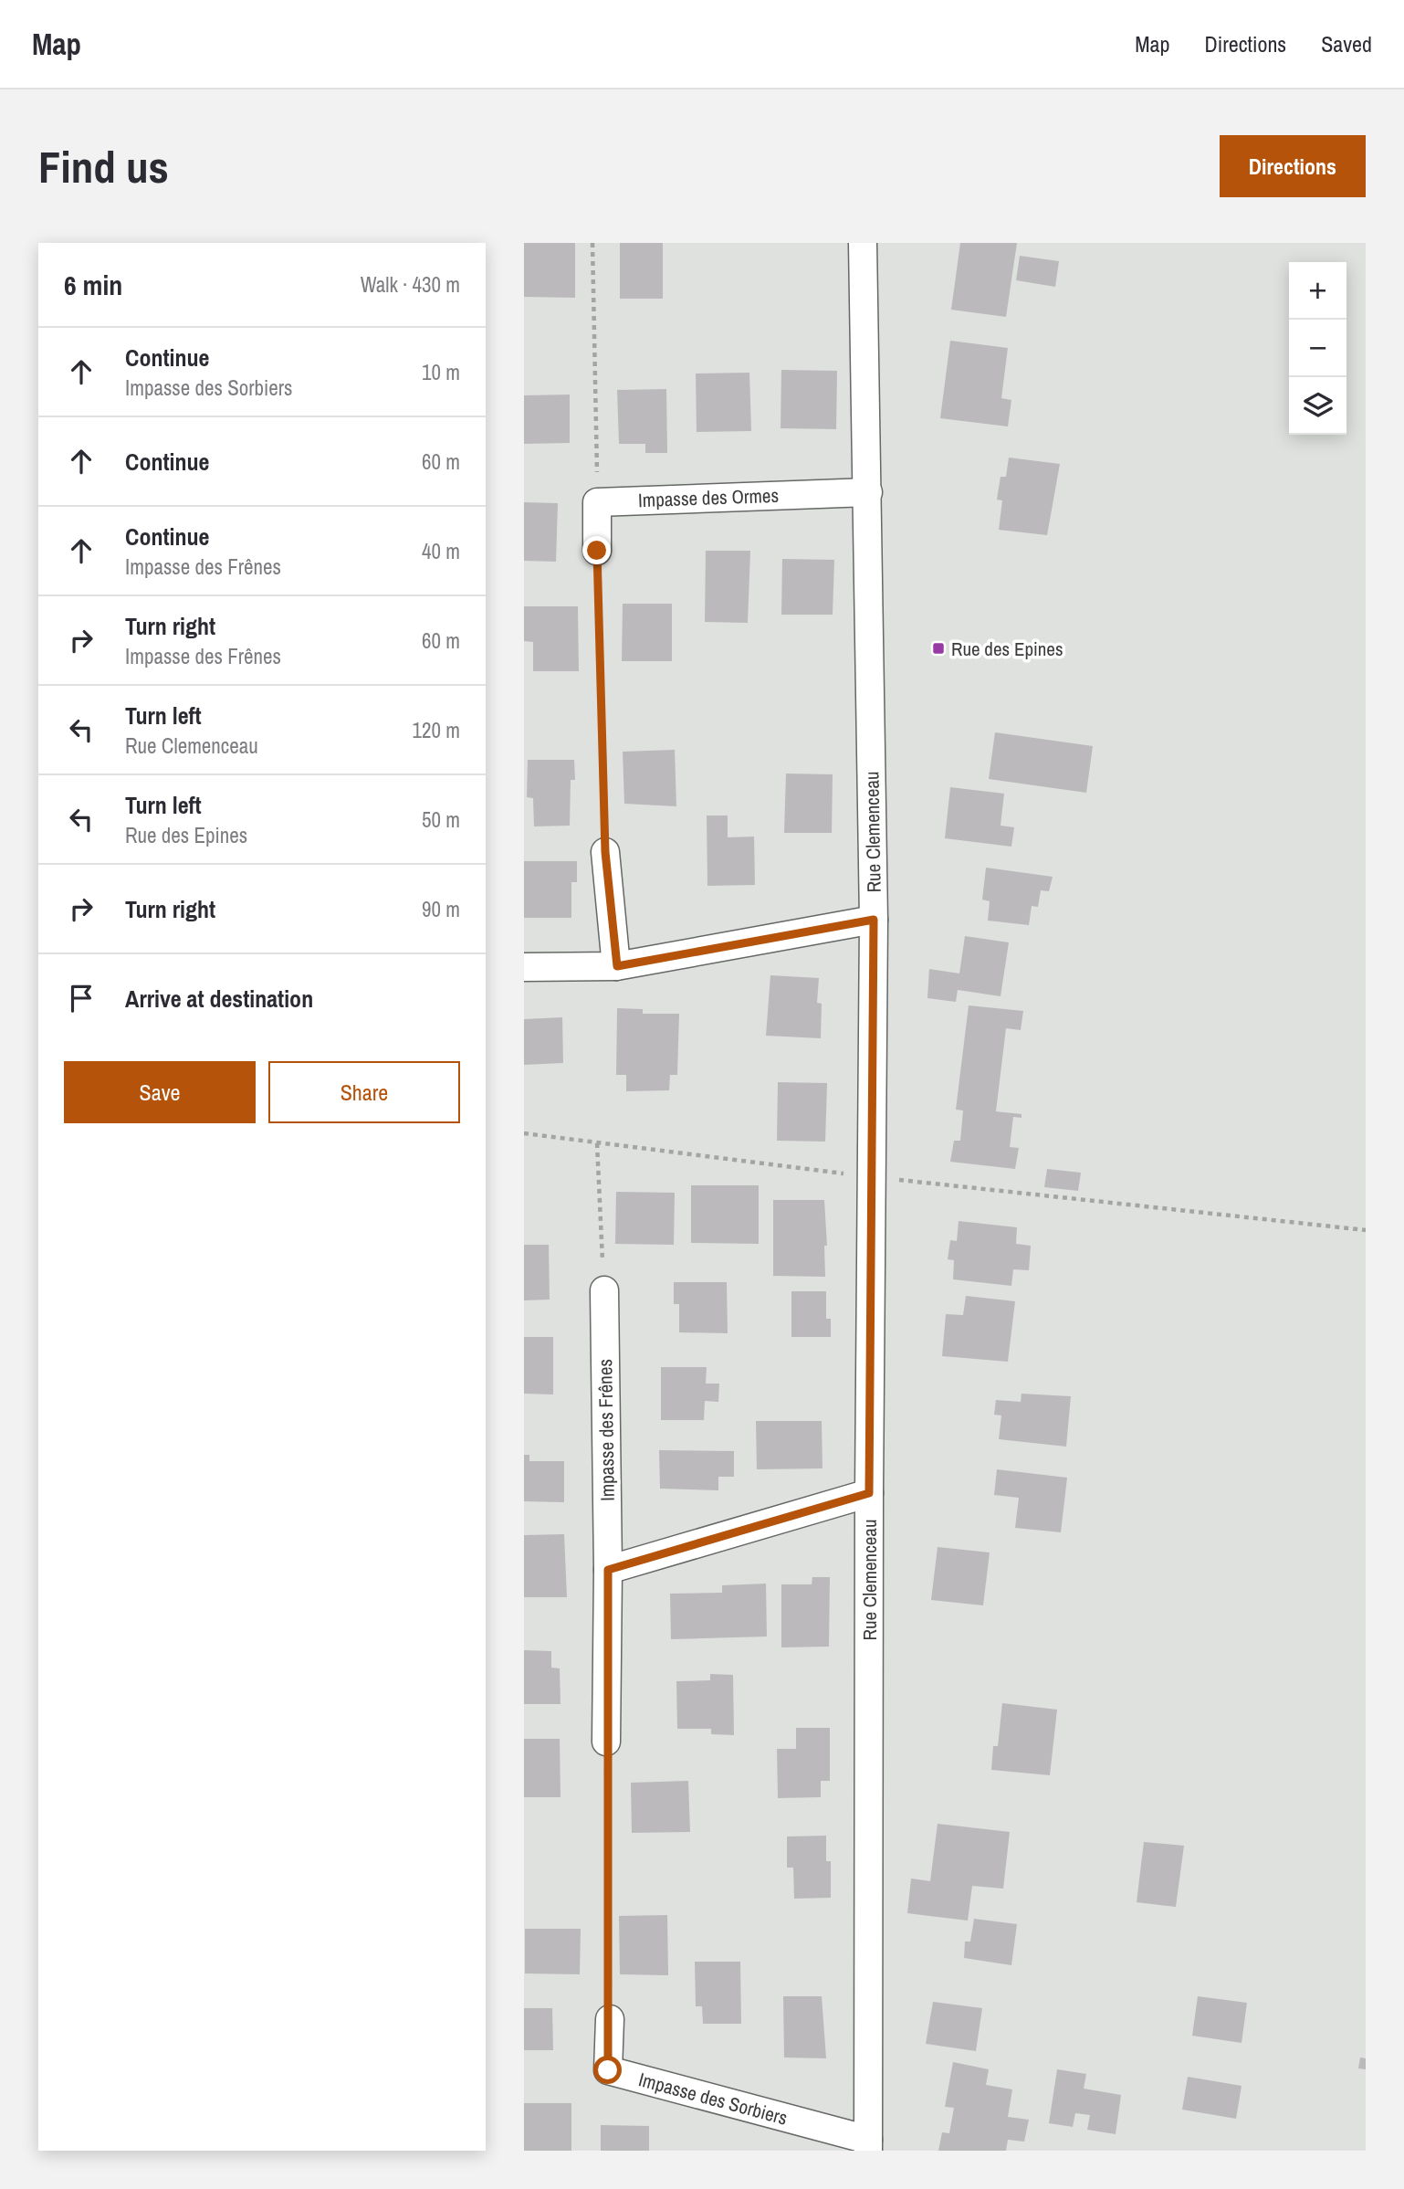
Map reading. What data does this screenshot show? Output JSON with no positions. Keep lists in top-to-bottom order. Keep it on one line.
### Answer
{"streets":{"street":["Impasse des Ormes","Rue Clemenceau","Impasse des Frênes","Impasse des Sorbiers"]},"crossings":[["Impasse des Ormes","Rue Clemenceau"],["Rue Clemenceau","Impasse des Sorbiers"]],"places":{"transit":["Rue des Epines"]},"page":{"header":"Map","nav":["Map","Directions","Saved"],"buttons":["Directions",["Save","Share"]],"title":"Find us","heading":["6 min","Walk · 430 m"],"map_buttons":["+","−"],"list":[["Continue","Impasse des Sorbiers","10 m"],["Continue","60 m"],["Continue","Impasse des Frênes","40 m"],["Turn right","Impasse des Frênes","60 m"],["Turn left","Rue Clemenceau","120 m"],["Turn left","Rue des Epines","50 m"],["Turn right","90 m"],"Arrive at destination"]}}
